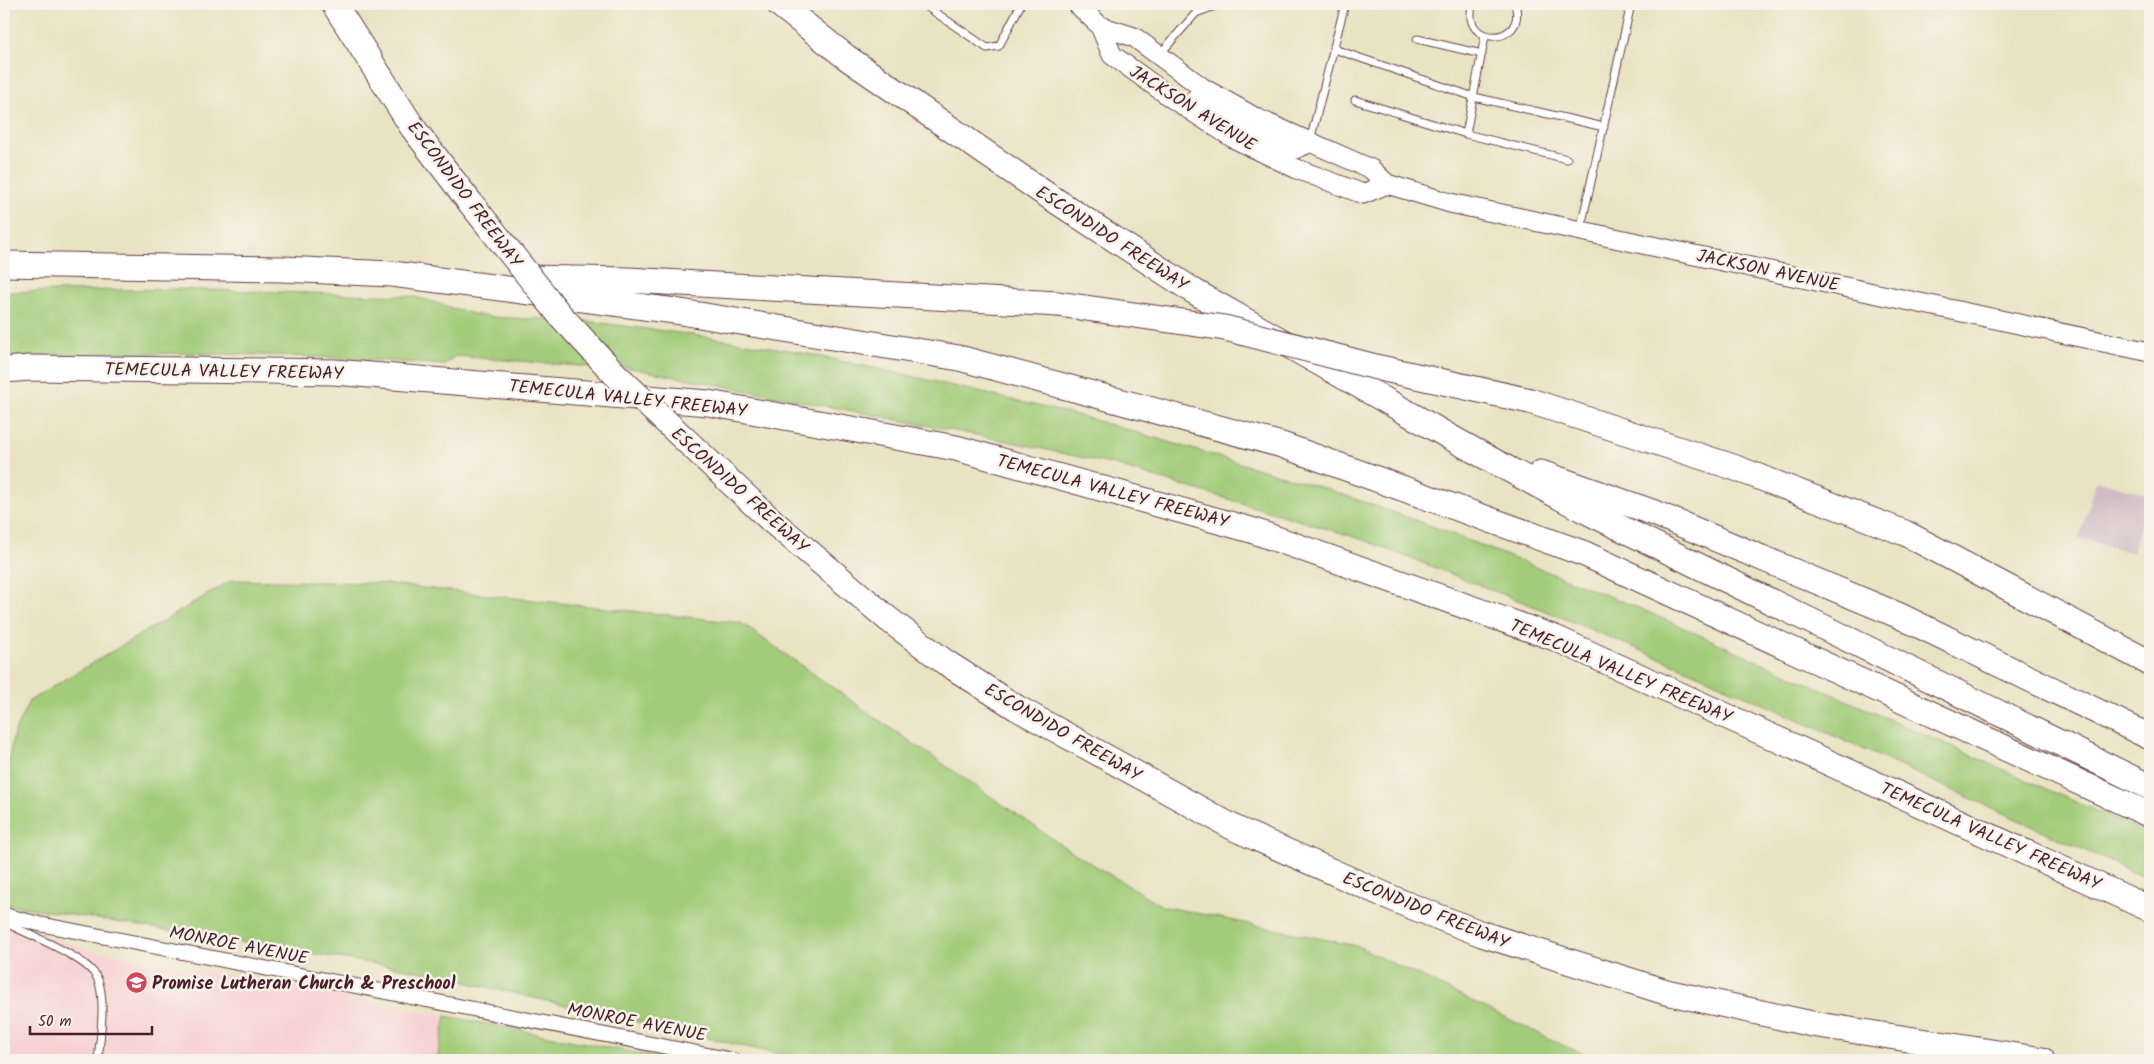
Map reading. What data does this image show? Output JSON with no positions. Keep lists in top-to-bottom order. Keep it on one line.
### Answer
{"streets":{"highway":["ESCONDIDO FREEWAY","TEMECULA VALLEY FREEWAY"],"main road":["JACKSON AVENUE"],"street":["MONROE AVENUE"]},"places":{"school or university":["Promise Lutheran Church & Preschool"]},"scale_bar":"50 m"}
